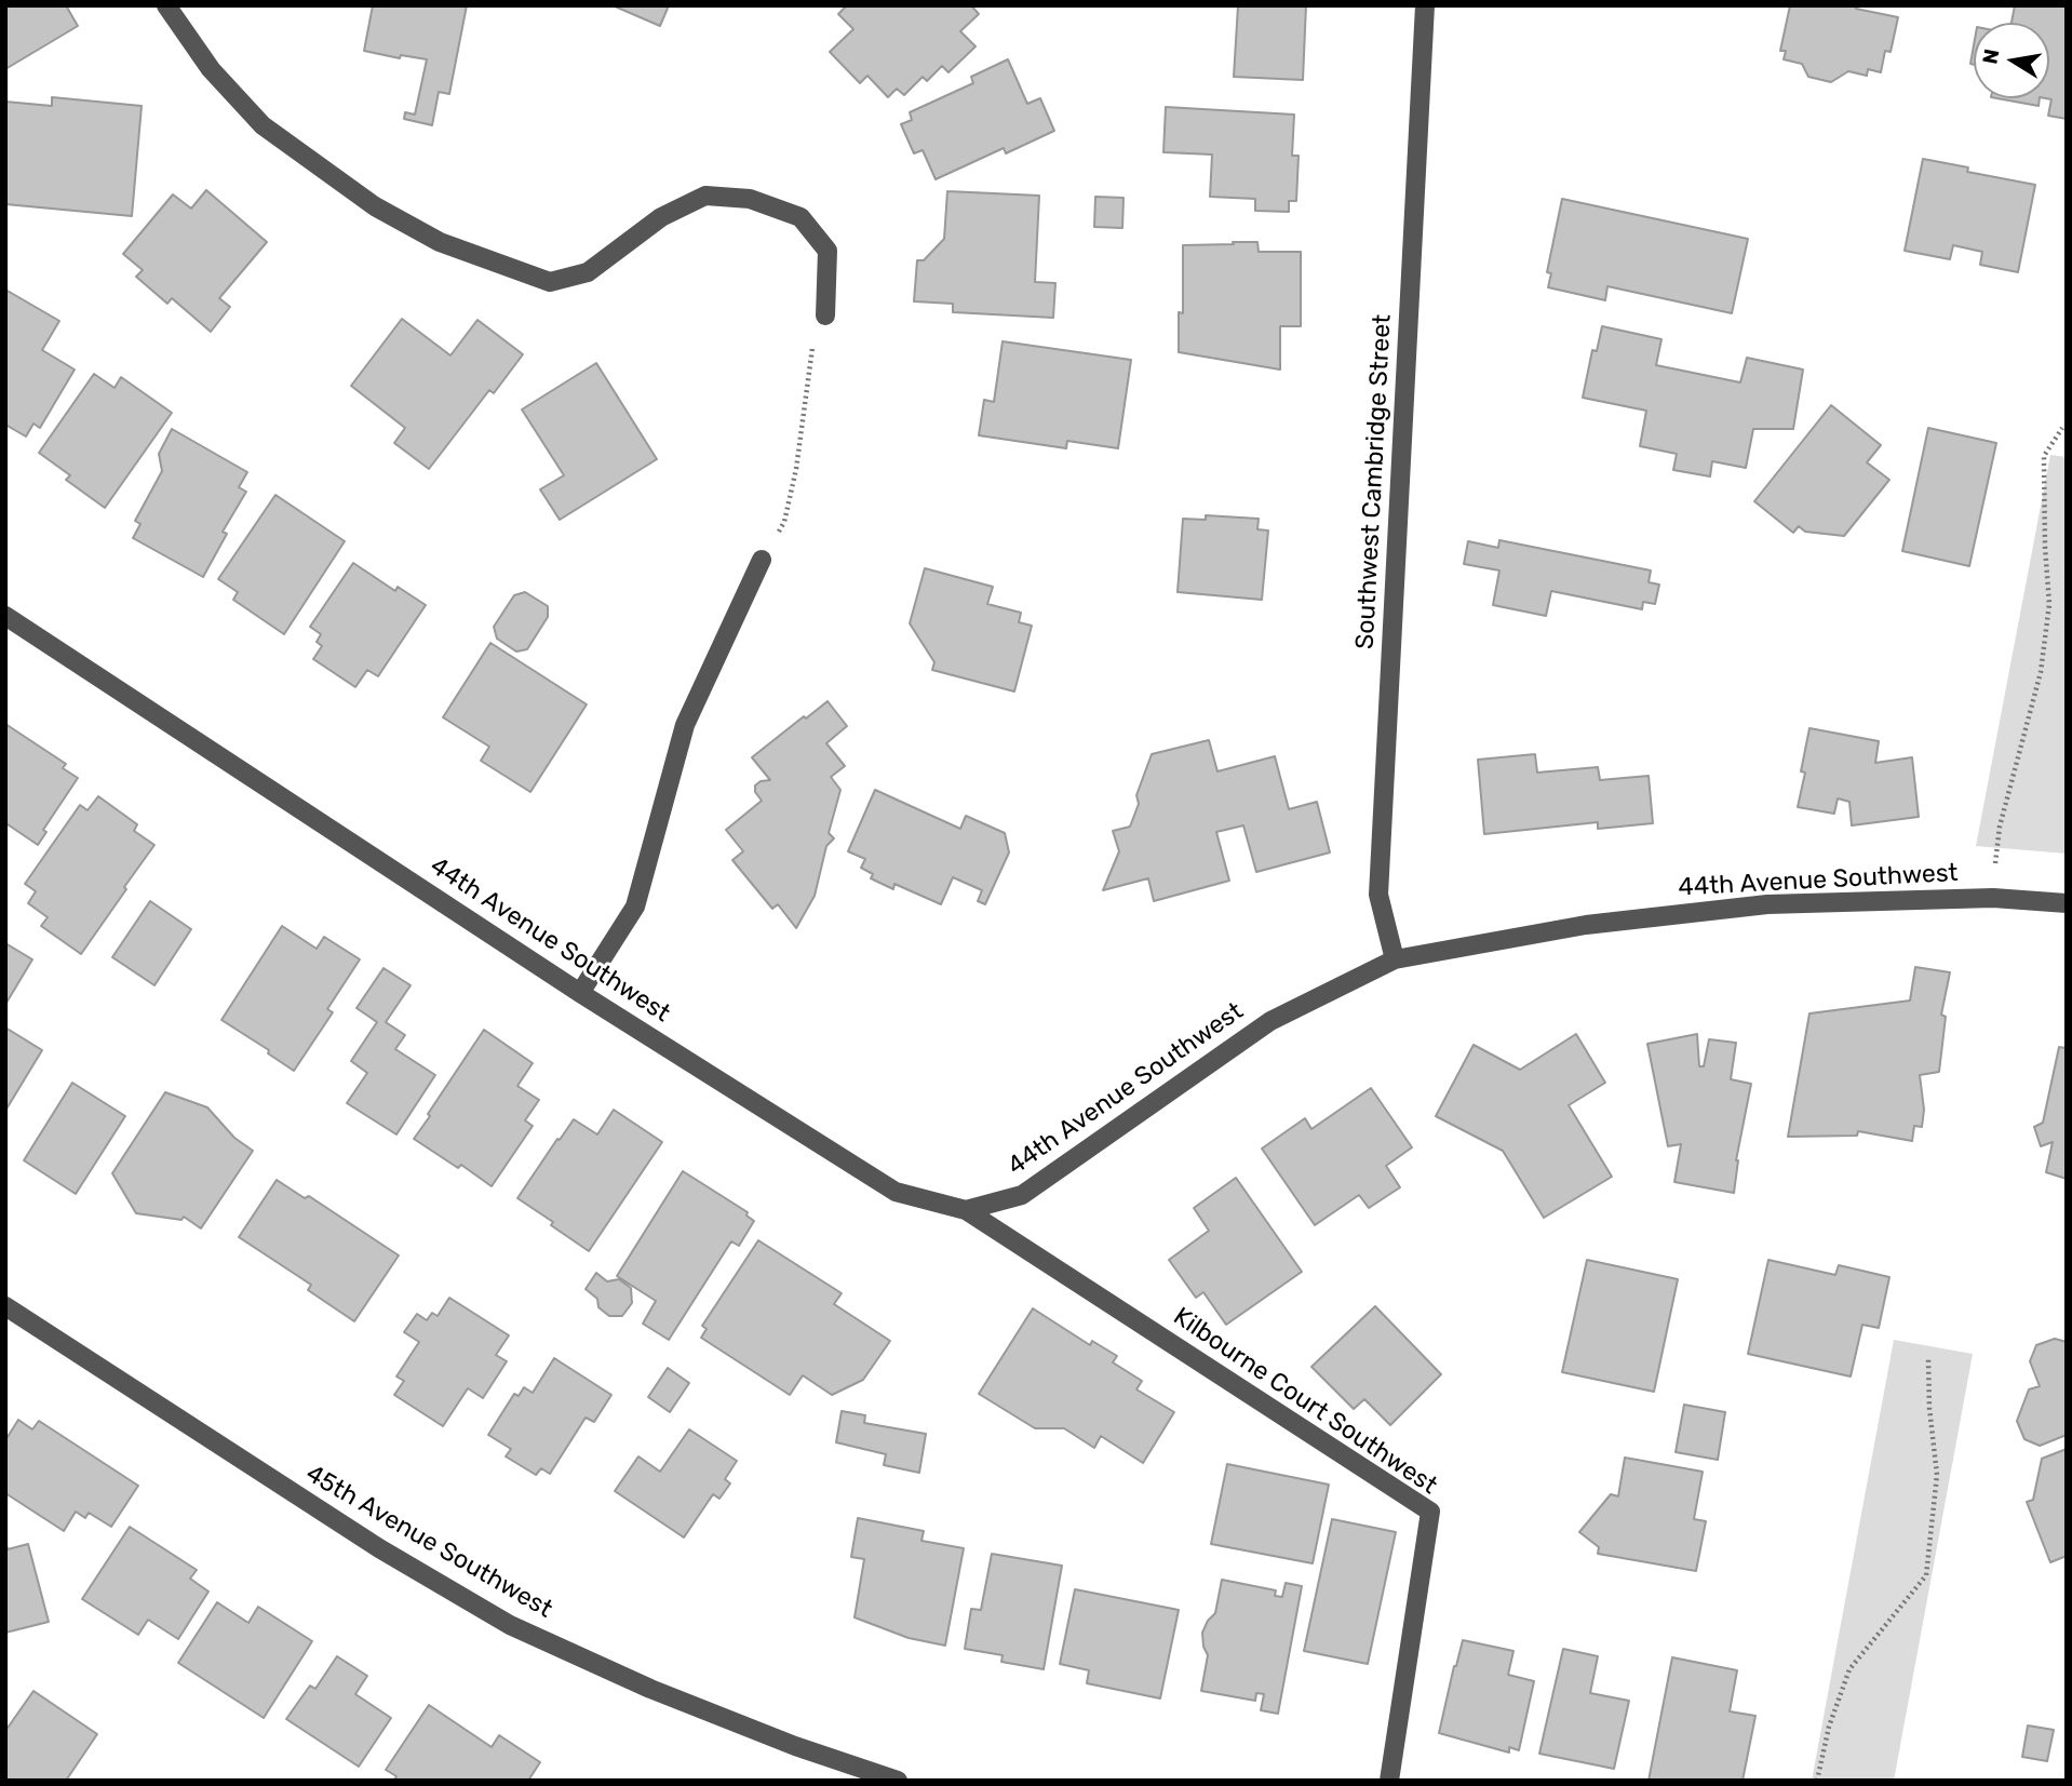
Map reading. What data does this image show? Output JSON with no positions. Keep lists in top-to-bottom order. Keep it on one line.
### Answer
{"streets":{"street":["Southwest Cambridge Street","44th Avenue Southwest","Kilbourne Court Southwest","45th Avenue Southwest"]},"crossings":[["Southwest Cambridge Street","44th Avenue Southwest"],["44th Avenue Southwest","Kilbourne Court Southwest"]],"north":"left"}
